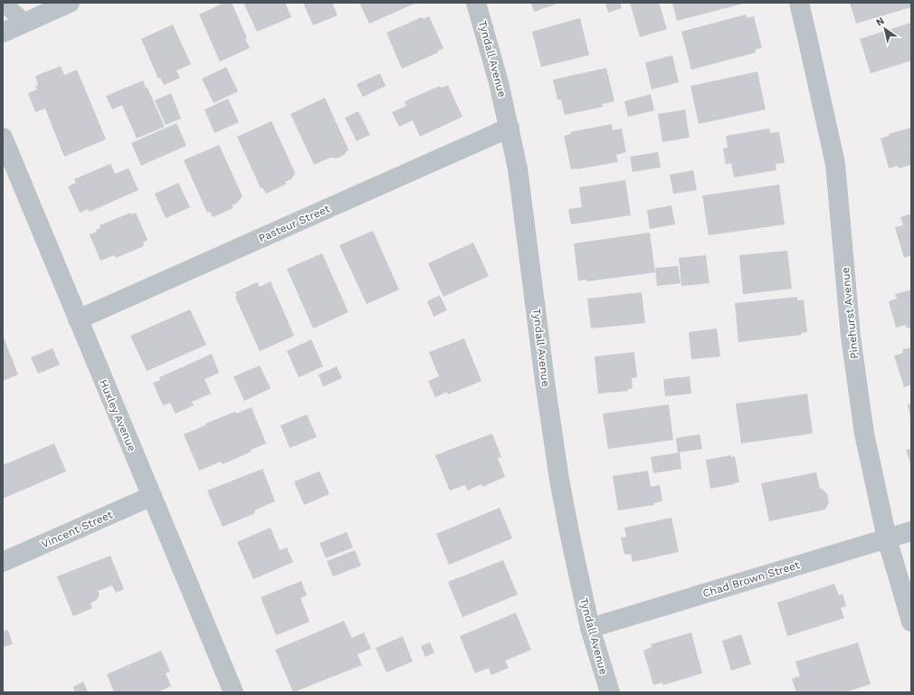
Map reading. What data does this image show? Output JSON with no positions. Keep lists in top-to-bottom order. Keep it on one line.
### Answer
{"streets":{"street":["Tyndall Avenue","Pasteur Street","Pinehurst Avenue","Huxley Avenue","Vincent Street","Chad Brown Street"]},"crossings":[["Tyndall Avenue","Pasteur Street"],["Tyndall Avenue","Chad Brown Street"],["Pasteur Street","Huxley Avenue"],["Pinehurst Avenue","Chad Brown Street"],["Huxley Avenue","Vincent Street"]],"north":"top left"}
